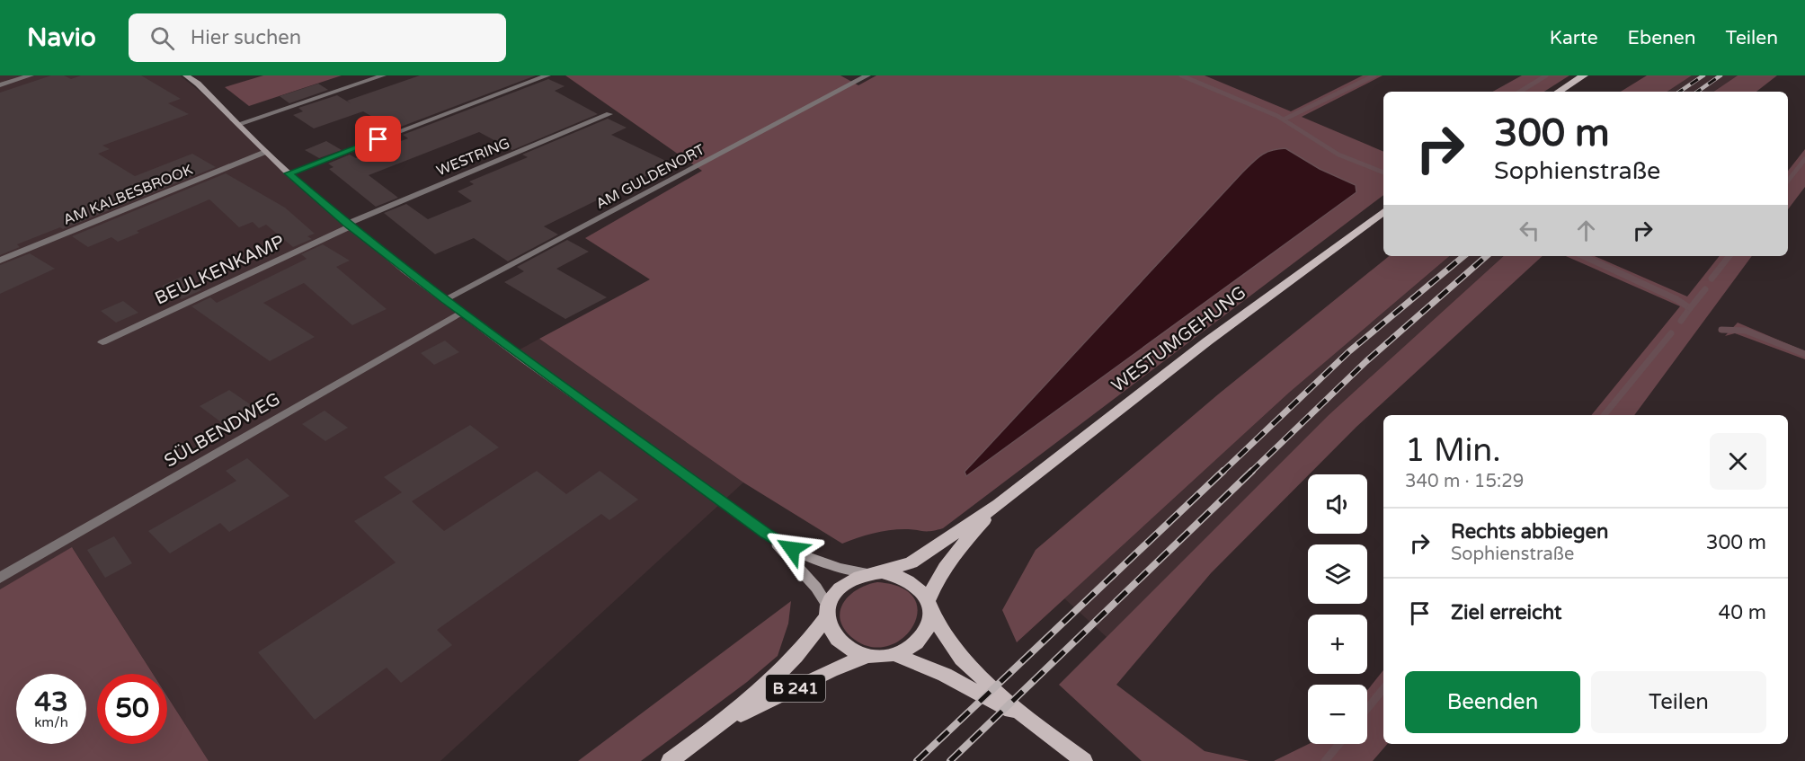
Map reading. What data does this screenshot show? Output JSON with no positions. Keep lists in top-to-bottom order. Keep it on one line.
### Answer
{"streets":{"main road":["WESTUMGEHUNG","B 241"],"street":["WESTRING","AM GULDENORT","AM KALBESBROOK","BEULKENKAMP","SÜLBENDWEG"]},"crossings":[["WESTRING","BEULKENKAMP"],["WESTRING","B 241"],["AM GULDENORT","B 241"],["AM KALBESBROOK","B 241"],["BEULKENKAMP","B 241"],["WESTUMGEHUNG","B 241"],["SÜLBENDWEG","B 241"]],"page":{"header":"Navio","search":"Hier suchen","nav":["Karte","Ebenen","Teilen"],"turn":["300 m","Sophienstraße"],"heading":["1 Min.","340 m · 15:29"],"map_buttons":["+","−"],"list":[{"name":"Rechts abbiegen","note":"Sophienstraße","value":"300 m"},{"name":"Ziel erreicht","value":"40 m"}],"buttons":["Beenden","Teilen"],"speed":"43 km/h","limit":"50"}}
